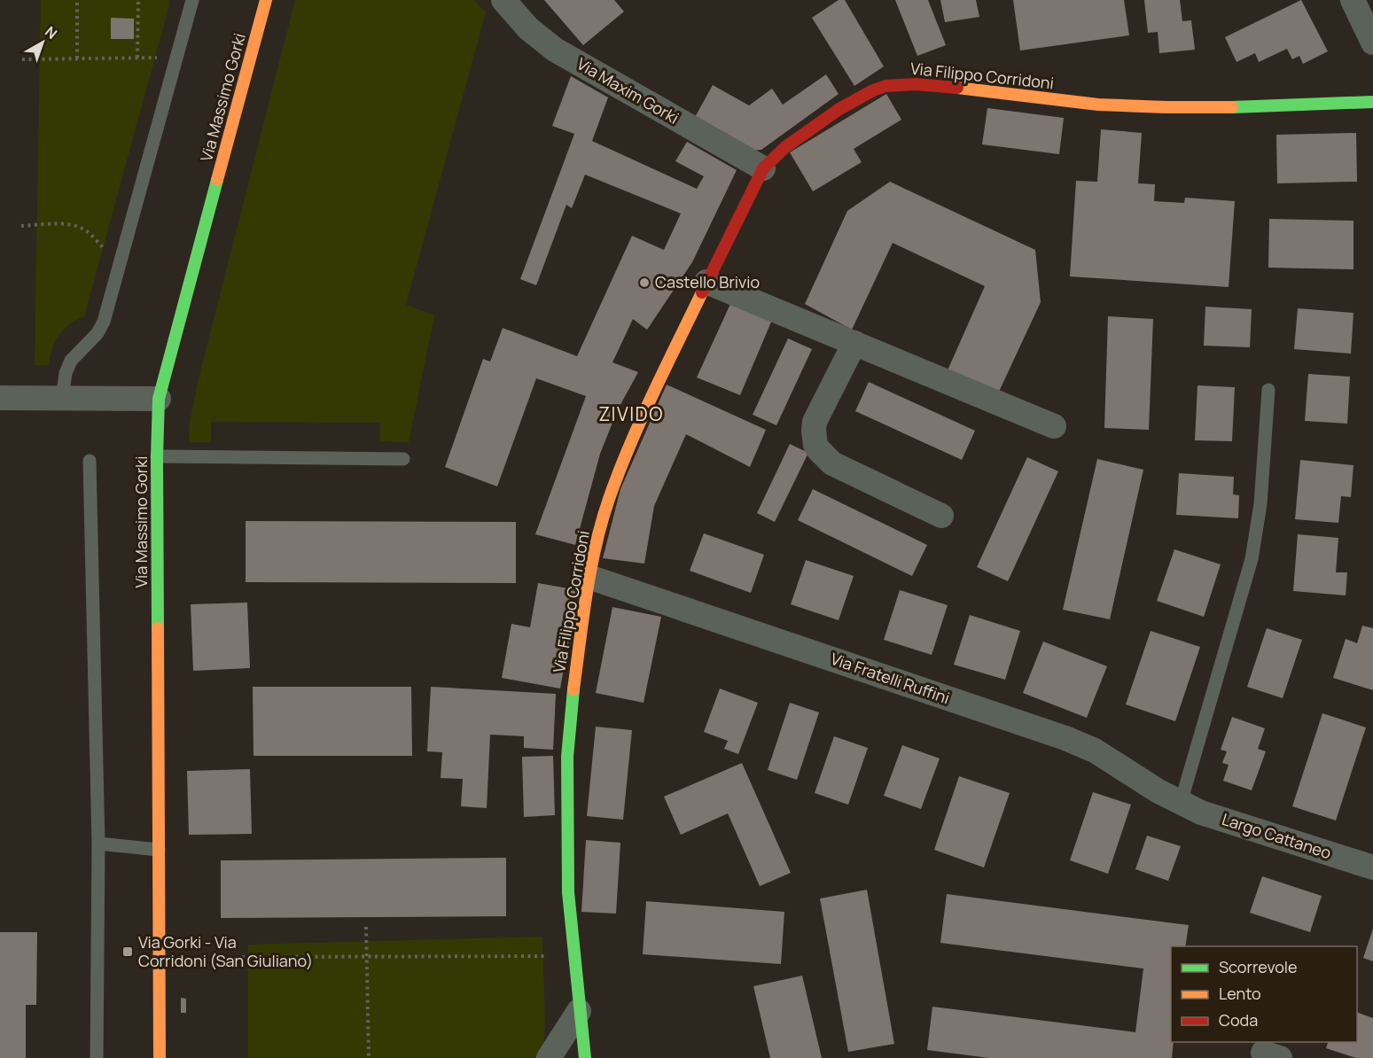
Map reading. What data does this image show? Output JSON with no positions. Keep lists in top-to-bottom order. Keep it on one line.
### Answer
{"streets":{"street":["Via Filippo Corridoni","Via Maxim Gorki","Via Massimo Gorki","Via Fratelli Ruffini","Largo Cattaneo"]},"crossings":[["Via Filippo Corridoni","Via Maxim Gorki"],["Via Filippo Corridoni","Via Fratelli Ruffini"],["Via Fratelli Ruffini","Largo Cattaneo"]],"districts":["ZIVIDO"],"places":{"other":["Castello Brivio"],"transit":["Via Gorki - Via Corridoni (San Giuliano)"]},"legend":["Scorrevole","Lento","Coda"],"north":"top right"}
